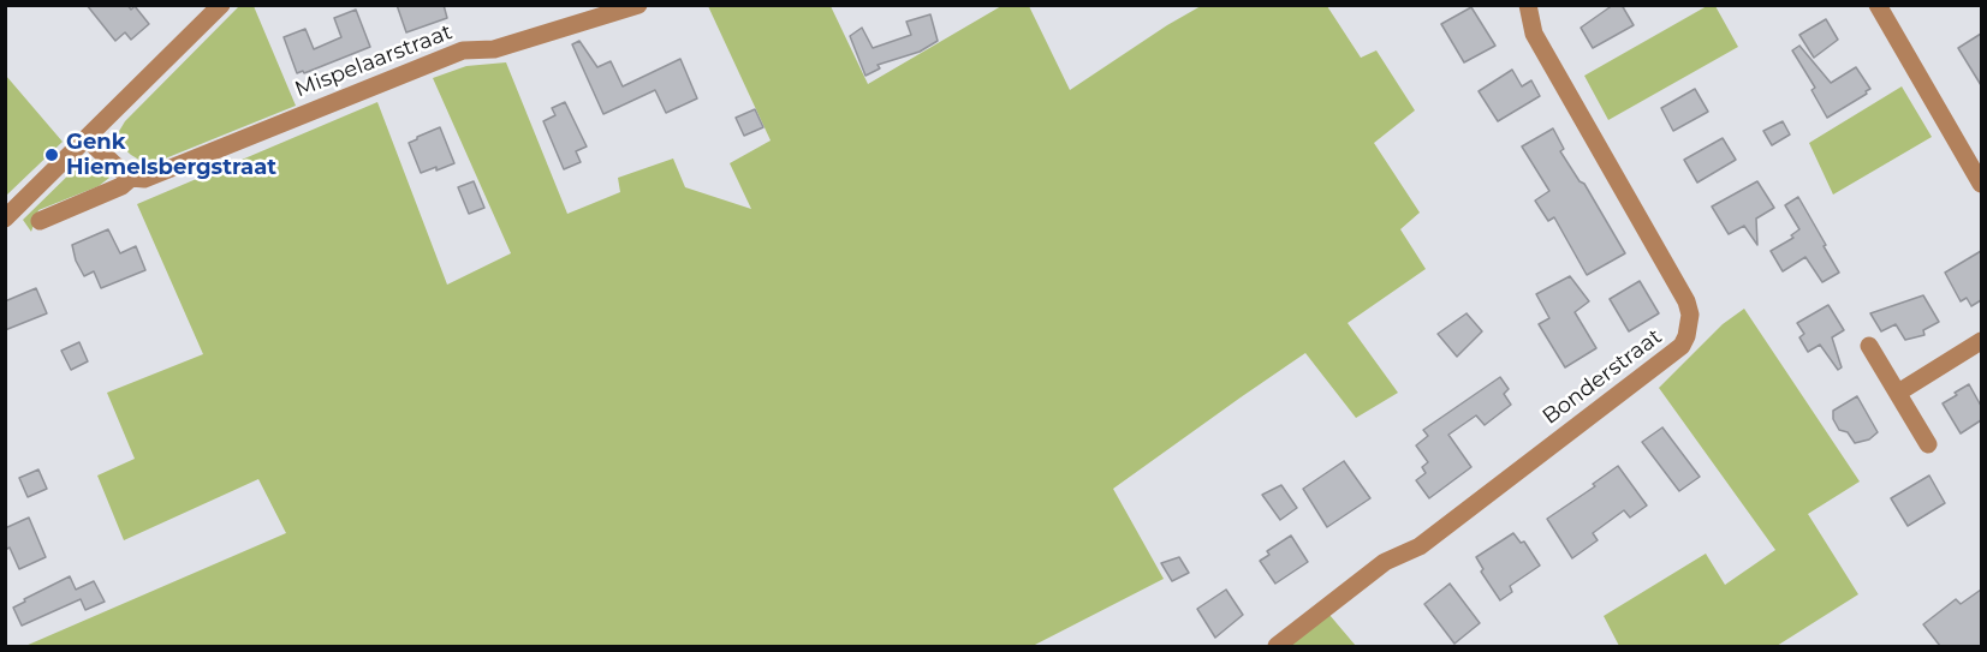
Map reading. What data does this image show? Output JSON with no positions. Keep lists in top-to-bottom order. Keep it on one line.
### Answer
{"streets":{"street":["Mispelaarstraat","Bonderstraat"]},"places":["Genk Hiemelsbergstraat"]}
